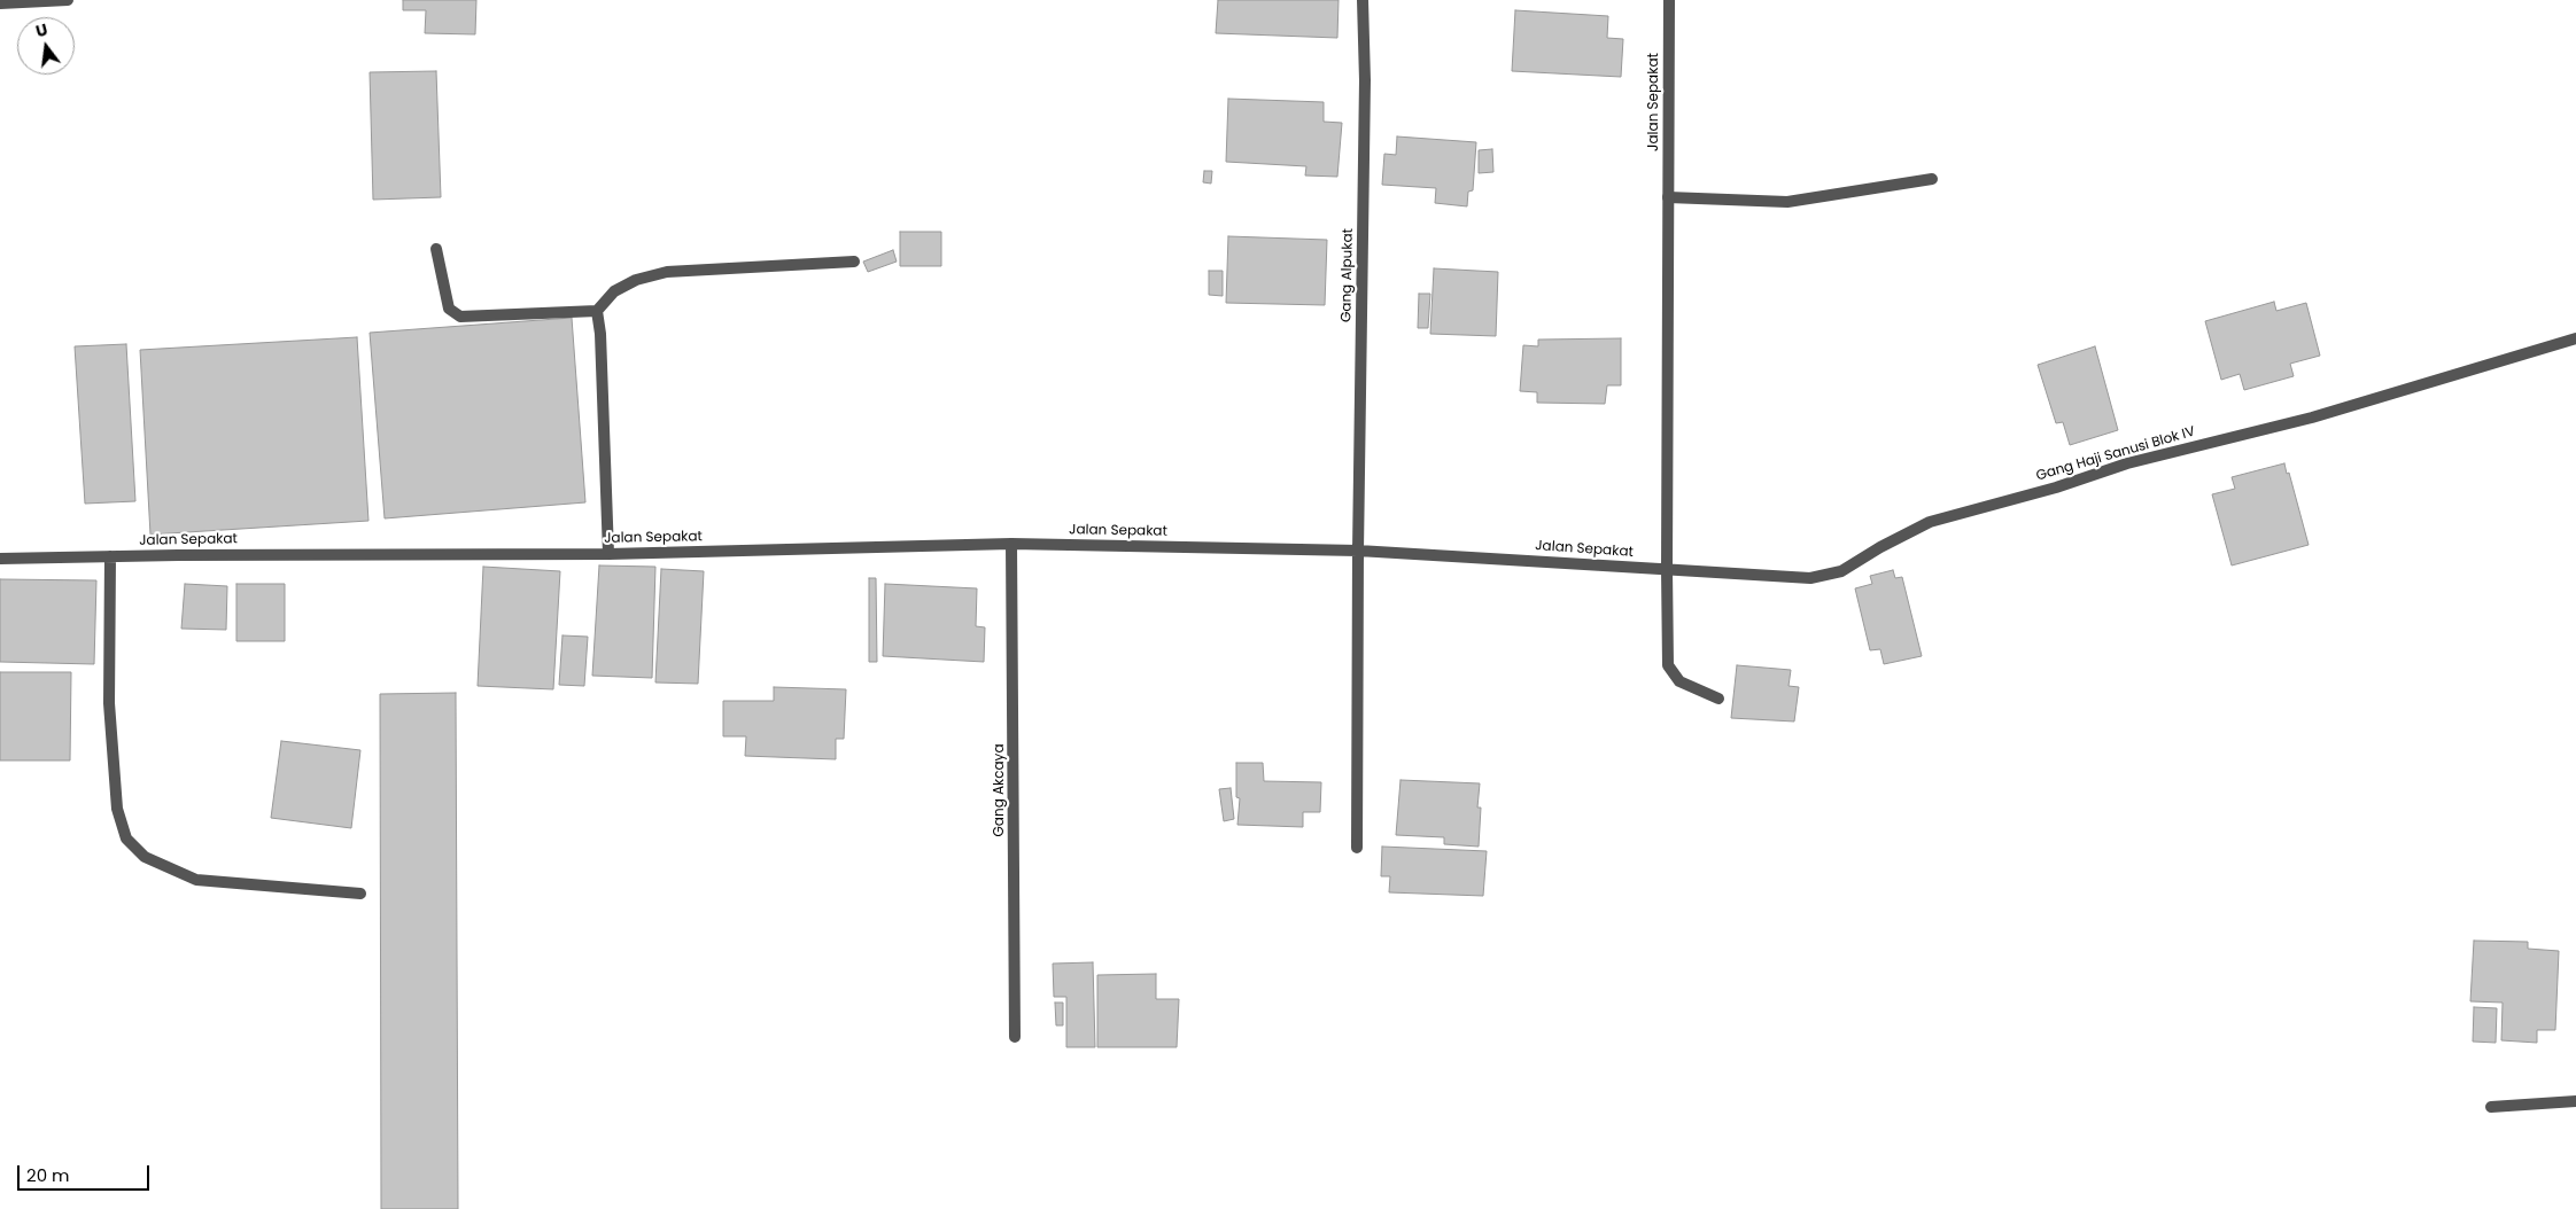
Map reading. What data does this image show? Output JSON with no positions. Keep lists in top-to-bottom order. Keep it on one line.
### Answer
{"streets":{"street":["Jalan Sepakat","Gang Alpukat","Gang Haji Sanusi Blok IV","Gang Akcaya"]},"crossings":[["Jalan Sepakat","Gang Alpukat"],["Jalan Sepakat","Gang Haji Sanusi Blok IV"],["Jalan Sepakat","Gang Akcaya"]],"scale_bar":"20 m","north":"top"}
